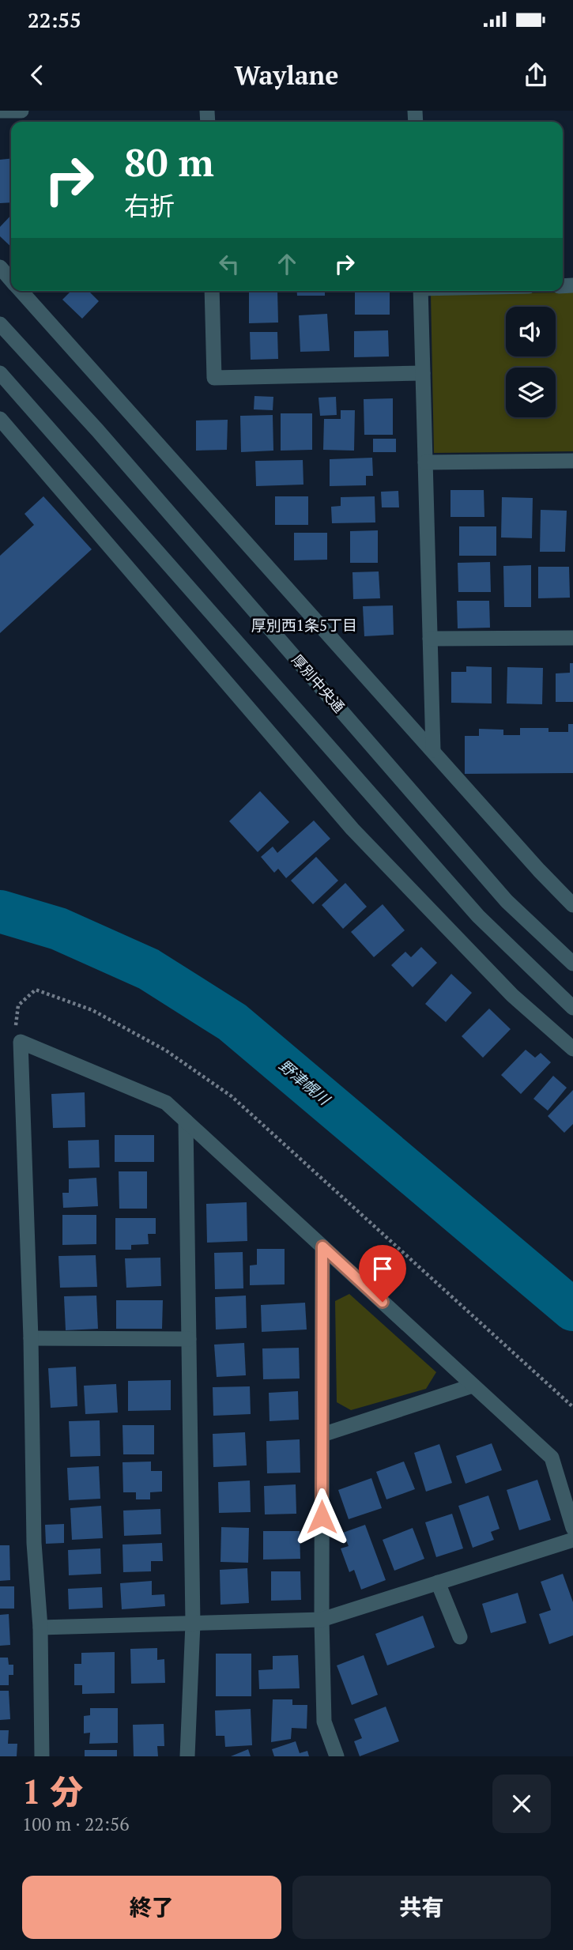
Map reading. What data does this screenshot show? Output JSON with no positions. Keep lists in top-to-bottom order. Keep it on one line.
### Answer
{"streets":{"street":["厚別中央通"]},"districts":["厚別西1条5丁目"],"water":["野津幌川"],"page":{"status":"22:55","header":"Waylane","turn":["80 m","右折"],"heading":["1 分","100 m · 22:56"],"buttons":["終了","共有"]}}
